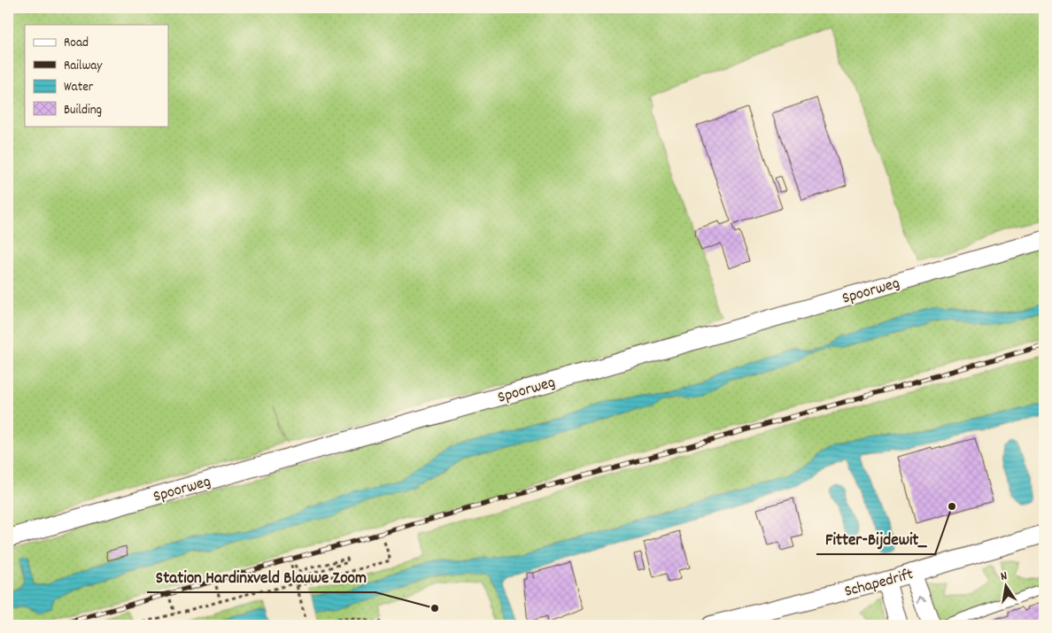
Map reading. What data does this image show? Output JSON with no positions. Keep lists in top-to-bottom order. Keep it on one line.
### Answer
{"streets":{"street":["Spoorweg","Schapedrift"]},"places":["Fitter-Bijdewit_","Station Hardinxveld Blauwe Zoom"],"legend":["Road","Railway","Water","Building"],"north":"top"}
